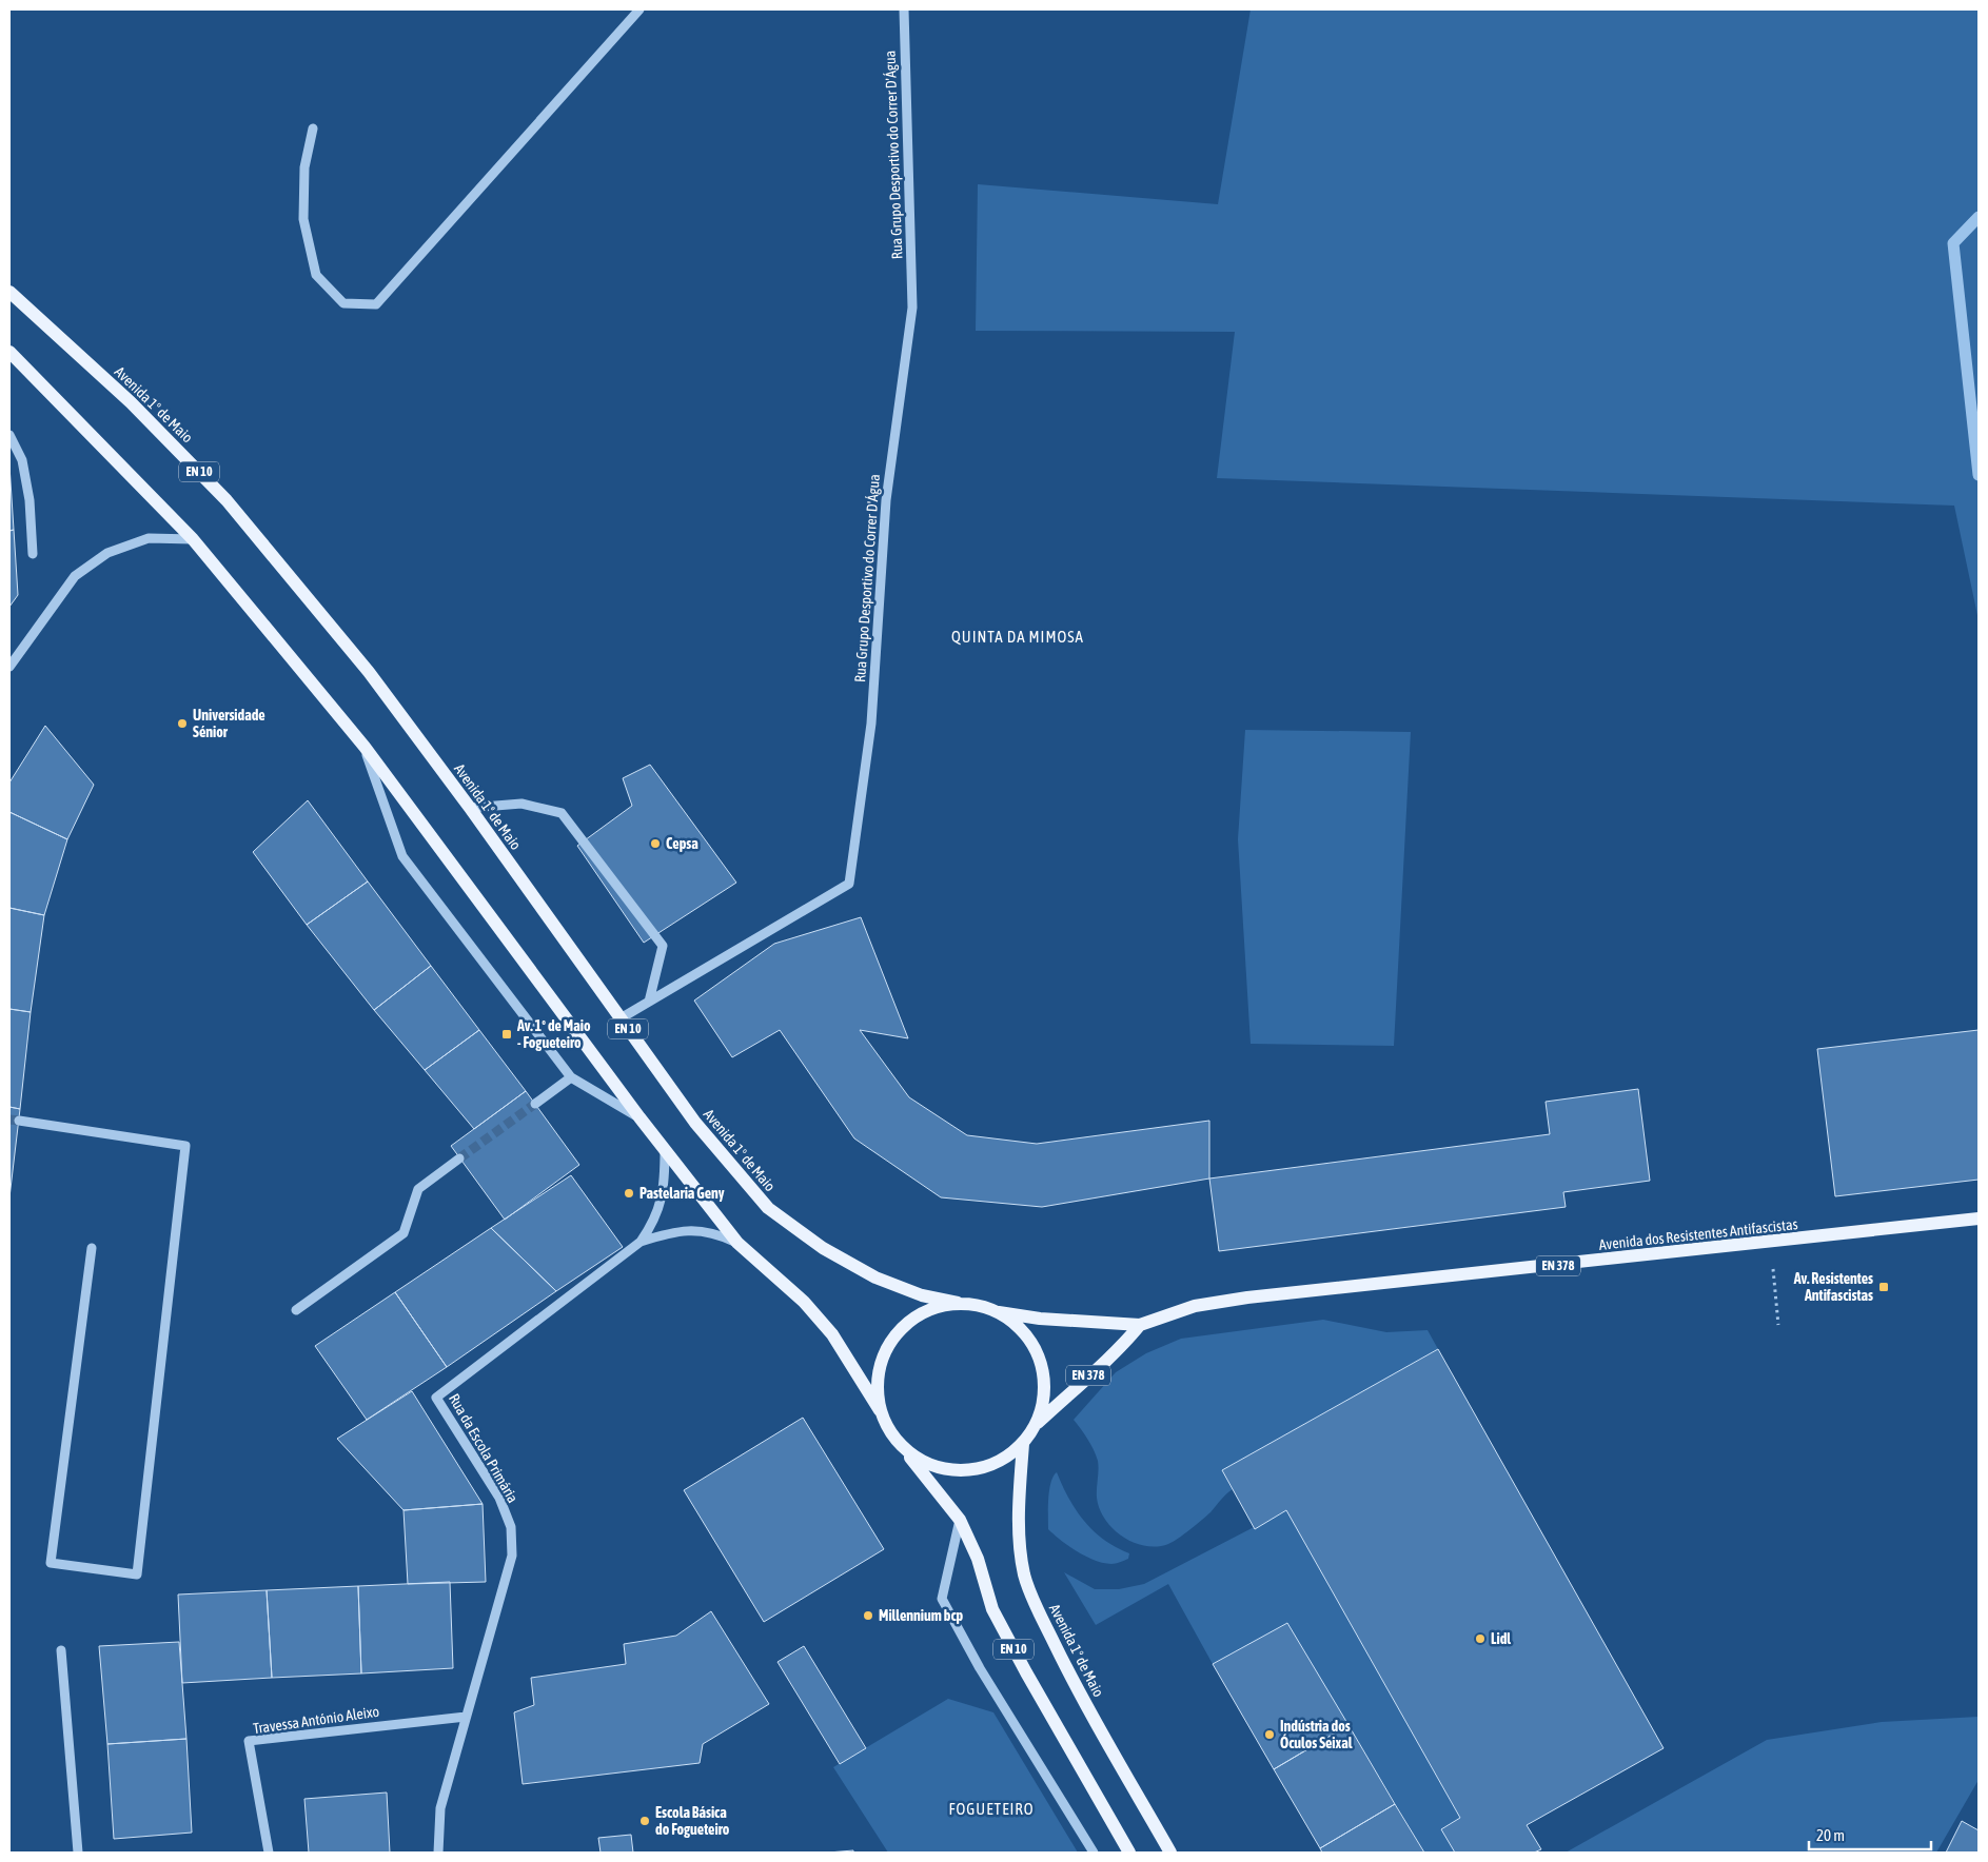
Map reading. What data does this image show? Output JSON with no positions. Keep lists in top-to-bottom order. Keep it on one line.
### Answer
{"streets":{"main road":["Avenida 1º de Maio","EN 10","Avenida dos Resistentes Antifascistas","EN 378"],"street":["Rua Grupo Desportivo do Correr D'Água","Rua da Escola Primária","Travessa António Aleixo"]},"crossings":[["Rua Grupo Desportivo do Correr D'Água","Avenida 1º de Maio"],["Avenida 1º de Maio","EN 10"],["Avenida 1º de Maio","Avenida dos Resistentes Antifascistas"],["Avenida 1º de Maio","EN 378"],["EN 10","Avenida dos Resistentes Antifascistas"],["EN 10","EN 378"],["EN 10","Rua da Escola Primária"],["Avenida dos Resistentes Antifascistas","EN 378"],["Rua da Escola Primária","Travessa António Aleixo"]],"districts":["QUINTA DA MIMOSA","FOGUETEIRO"],"places":{"other":["Universidade Sénior","Cepsa","Pastelaria Geny","Millennium bcp","Lidl","Indústria dos Óculos Seixal","Escola Básica do Fogueteiro"],"transit":["Av. 1º de Maio - Fogueteiro","Av. Resistentes Antifascistas"]},"scale_bar":"20 m"}
